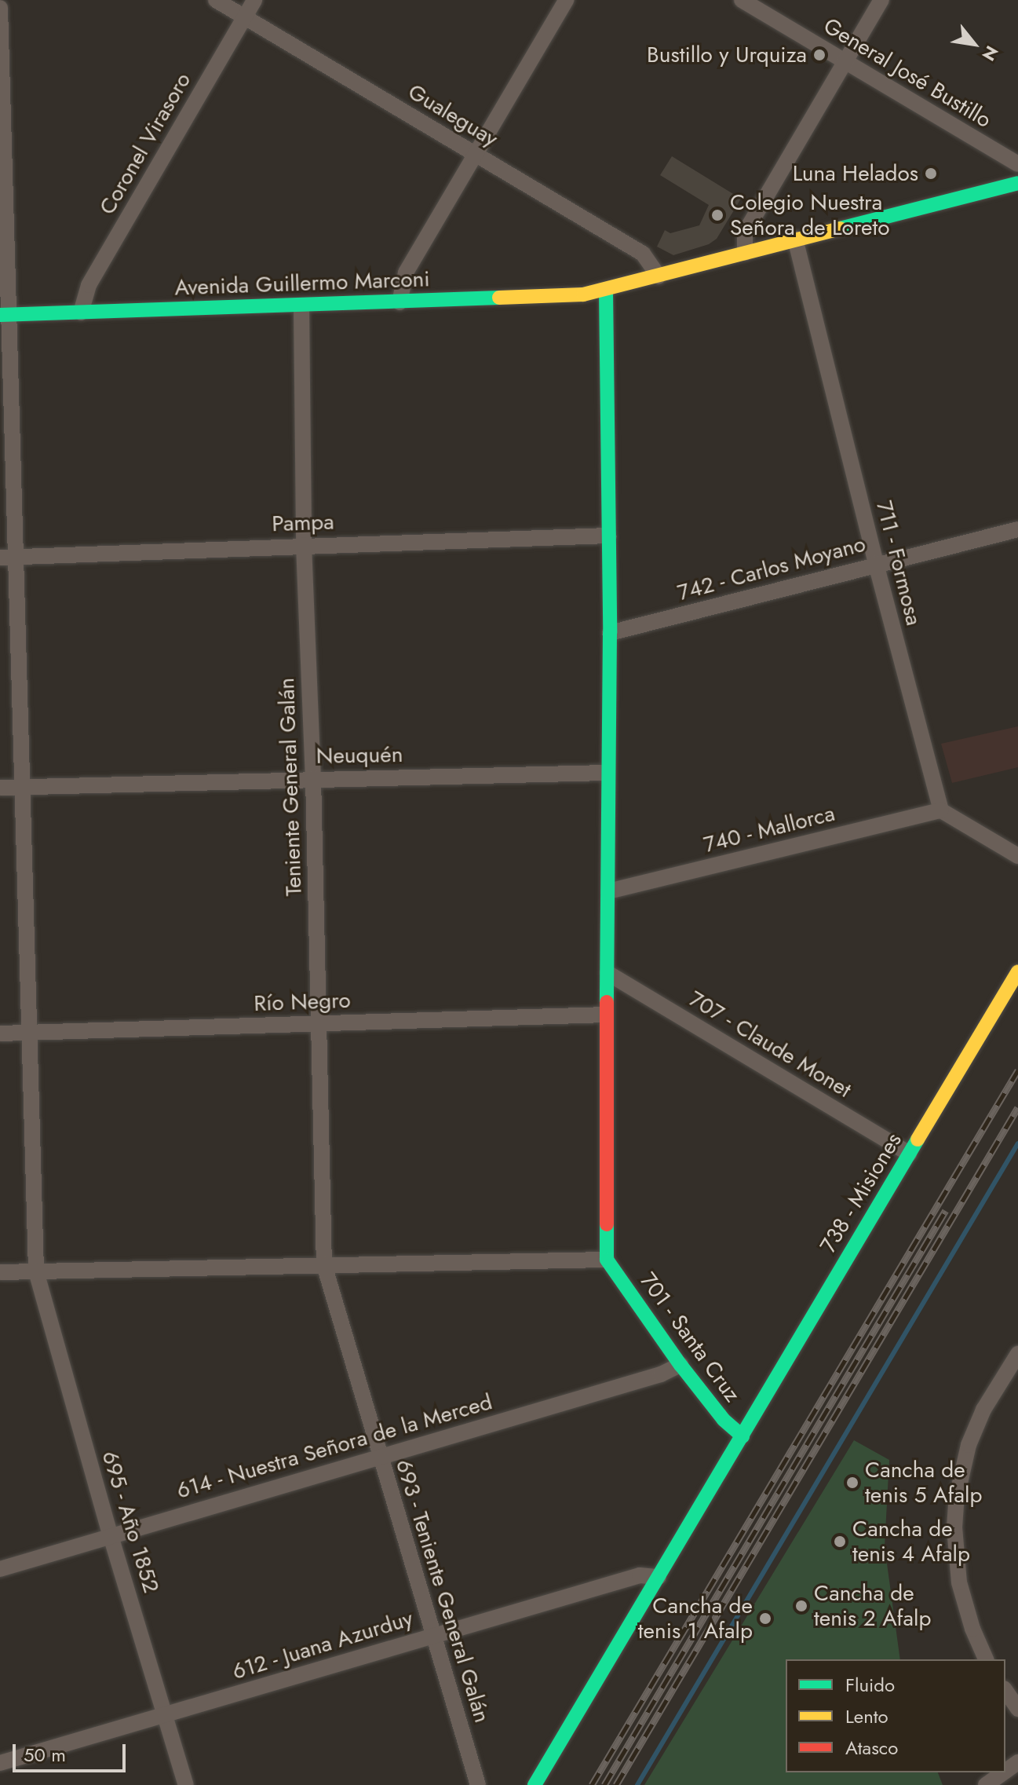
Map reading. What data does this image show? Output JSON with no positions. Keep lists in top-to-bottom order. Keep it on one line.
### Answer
{"streets":{"street":["General José Bustillo","Gualeguay","Coronel Virasoro","Avenida Guillermo Marconi","Pampa","711 - Formosa","742 - Carlos Moyano","Neuquén","Teniente General Galán","740 - Mallorca","Río Negro","707 - Claude Monet","738 - Misiones","701 - Santa Cruz","614 - Nuestra Señora de la Merced","695 - Año 1852","693 - Teniente General Galán","612 - Juana Azurduy"]},"crossings":[["Gualeguay","Coronel Virasoro"],["Gualeguay","Avenida Guillermo Marconi"],["Coronel Virasoro","Avenida Guillermo Marconi"],["Avenida Guillermo Marconi","711 - Formosa"],["Avenida Guillermo Marconi","Teniente General Galán"],["Avenida Guillermo Marconi","695 - Año 1852"],["Pampa","Teniente General Galán"],["Pampa","695 - Año 1852"],["711 - Formosa","742 - Carlos Moyano"],["711 - Formosa","740 - Mallorca"],["Neuquén","Teniente General Galán"],["Neuquén","695 - Año 1852"],["Teniente General Galán","Río Negro"],["Teniente General Galán","693 - Teniente General Galán"],["Río Negro","695 - Año 1852"],["707 - Claude Monet","738 - Misiones"],["738 - Misiones","701 - Santa Cruz"],["738 - Misiones","612 - Juana Azurduy"],["701 - Santa Cruz","614 - Nuestra Señora de la Merced"],["614 - Nuestra Señora de la Merced","695 - Año 1852"],["614 - Nuestra Señora de la Merced","693 - Teniente General Galán"],["695 - Año 1852","612 - Juana Azurduy"],["693 - Teniente General Galán","612 - Juana Azurduy"]],"places":["Bustillo y Urquiza","Luna Helados","Colegio Nuestra Señora de Loreto","Cancha de tenis 5 Afalp","Cancha de tenis 4 Afalp","Cancha de tenis 2 Afalp","Cancha de tenis 1 Afalp"],"legend":["Fluido","Lento","Atasco"],"scale_bar":"50 m","north":"bottom right"}
